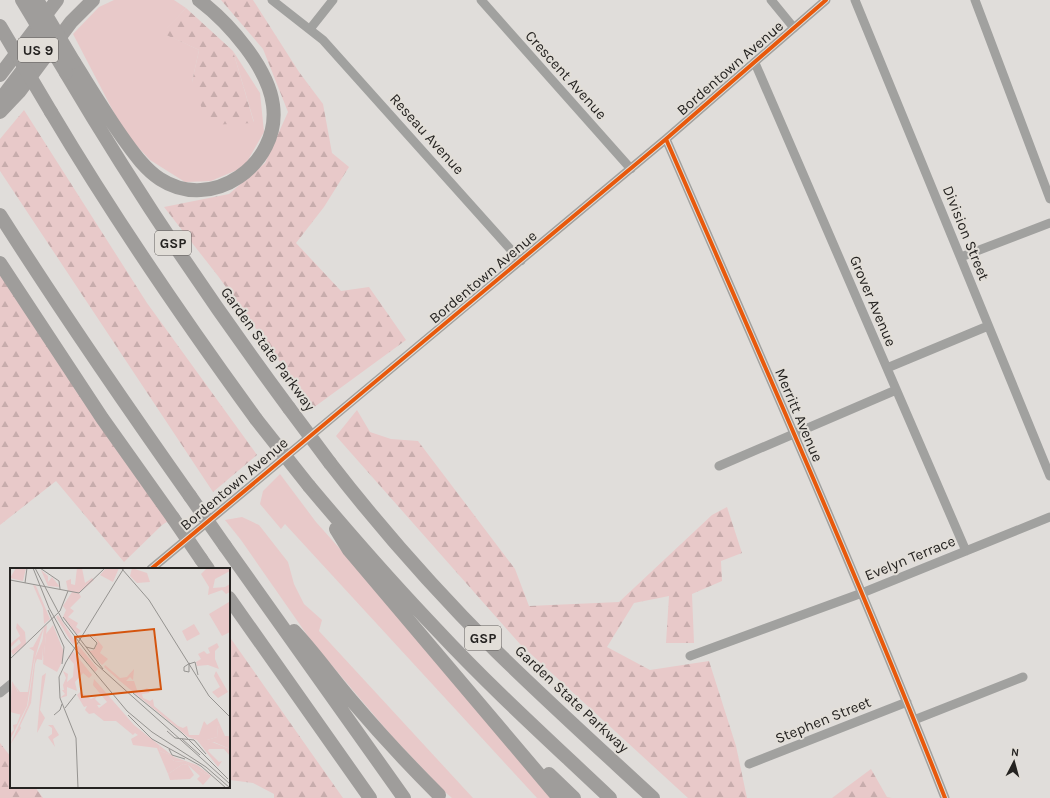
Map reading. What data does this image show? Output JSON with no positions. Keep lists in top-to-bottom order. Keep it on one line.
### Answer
{"streets":{"highway":["US 9","GSP","Garden State Parkway"],"street":["Bordentown Avenue","Crescent Avenue","Reseau Avenue","Division Street","Grover Avenue","Merritt Avenue","Evelyn Terrace","Stephen Street"]},"crossings":[["Bordentown Avenue","Crescent Avenue"],["Bordentown Avenue","Reseau Avenue"],["Bordentown Avenue","Grover Avenue"],["Bordentown Avenue","Merritt Avenue"],["Grover Avenue","Evelyn Terrace"],["Merritt Avenue","Evelyn Terrace"],["Merritt Avenue","Stephen Street"]],"north":"top"}
